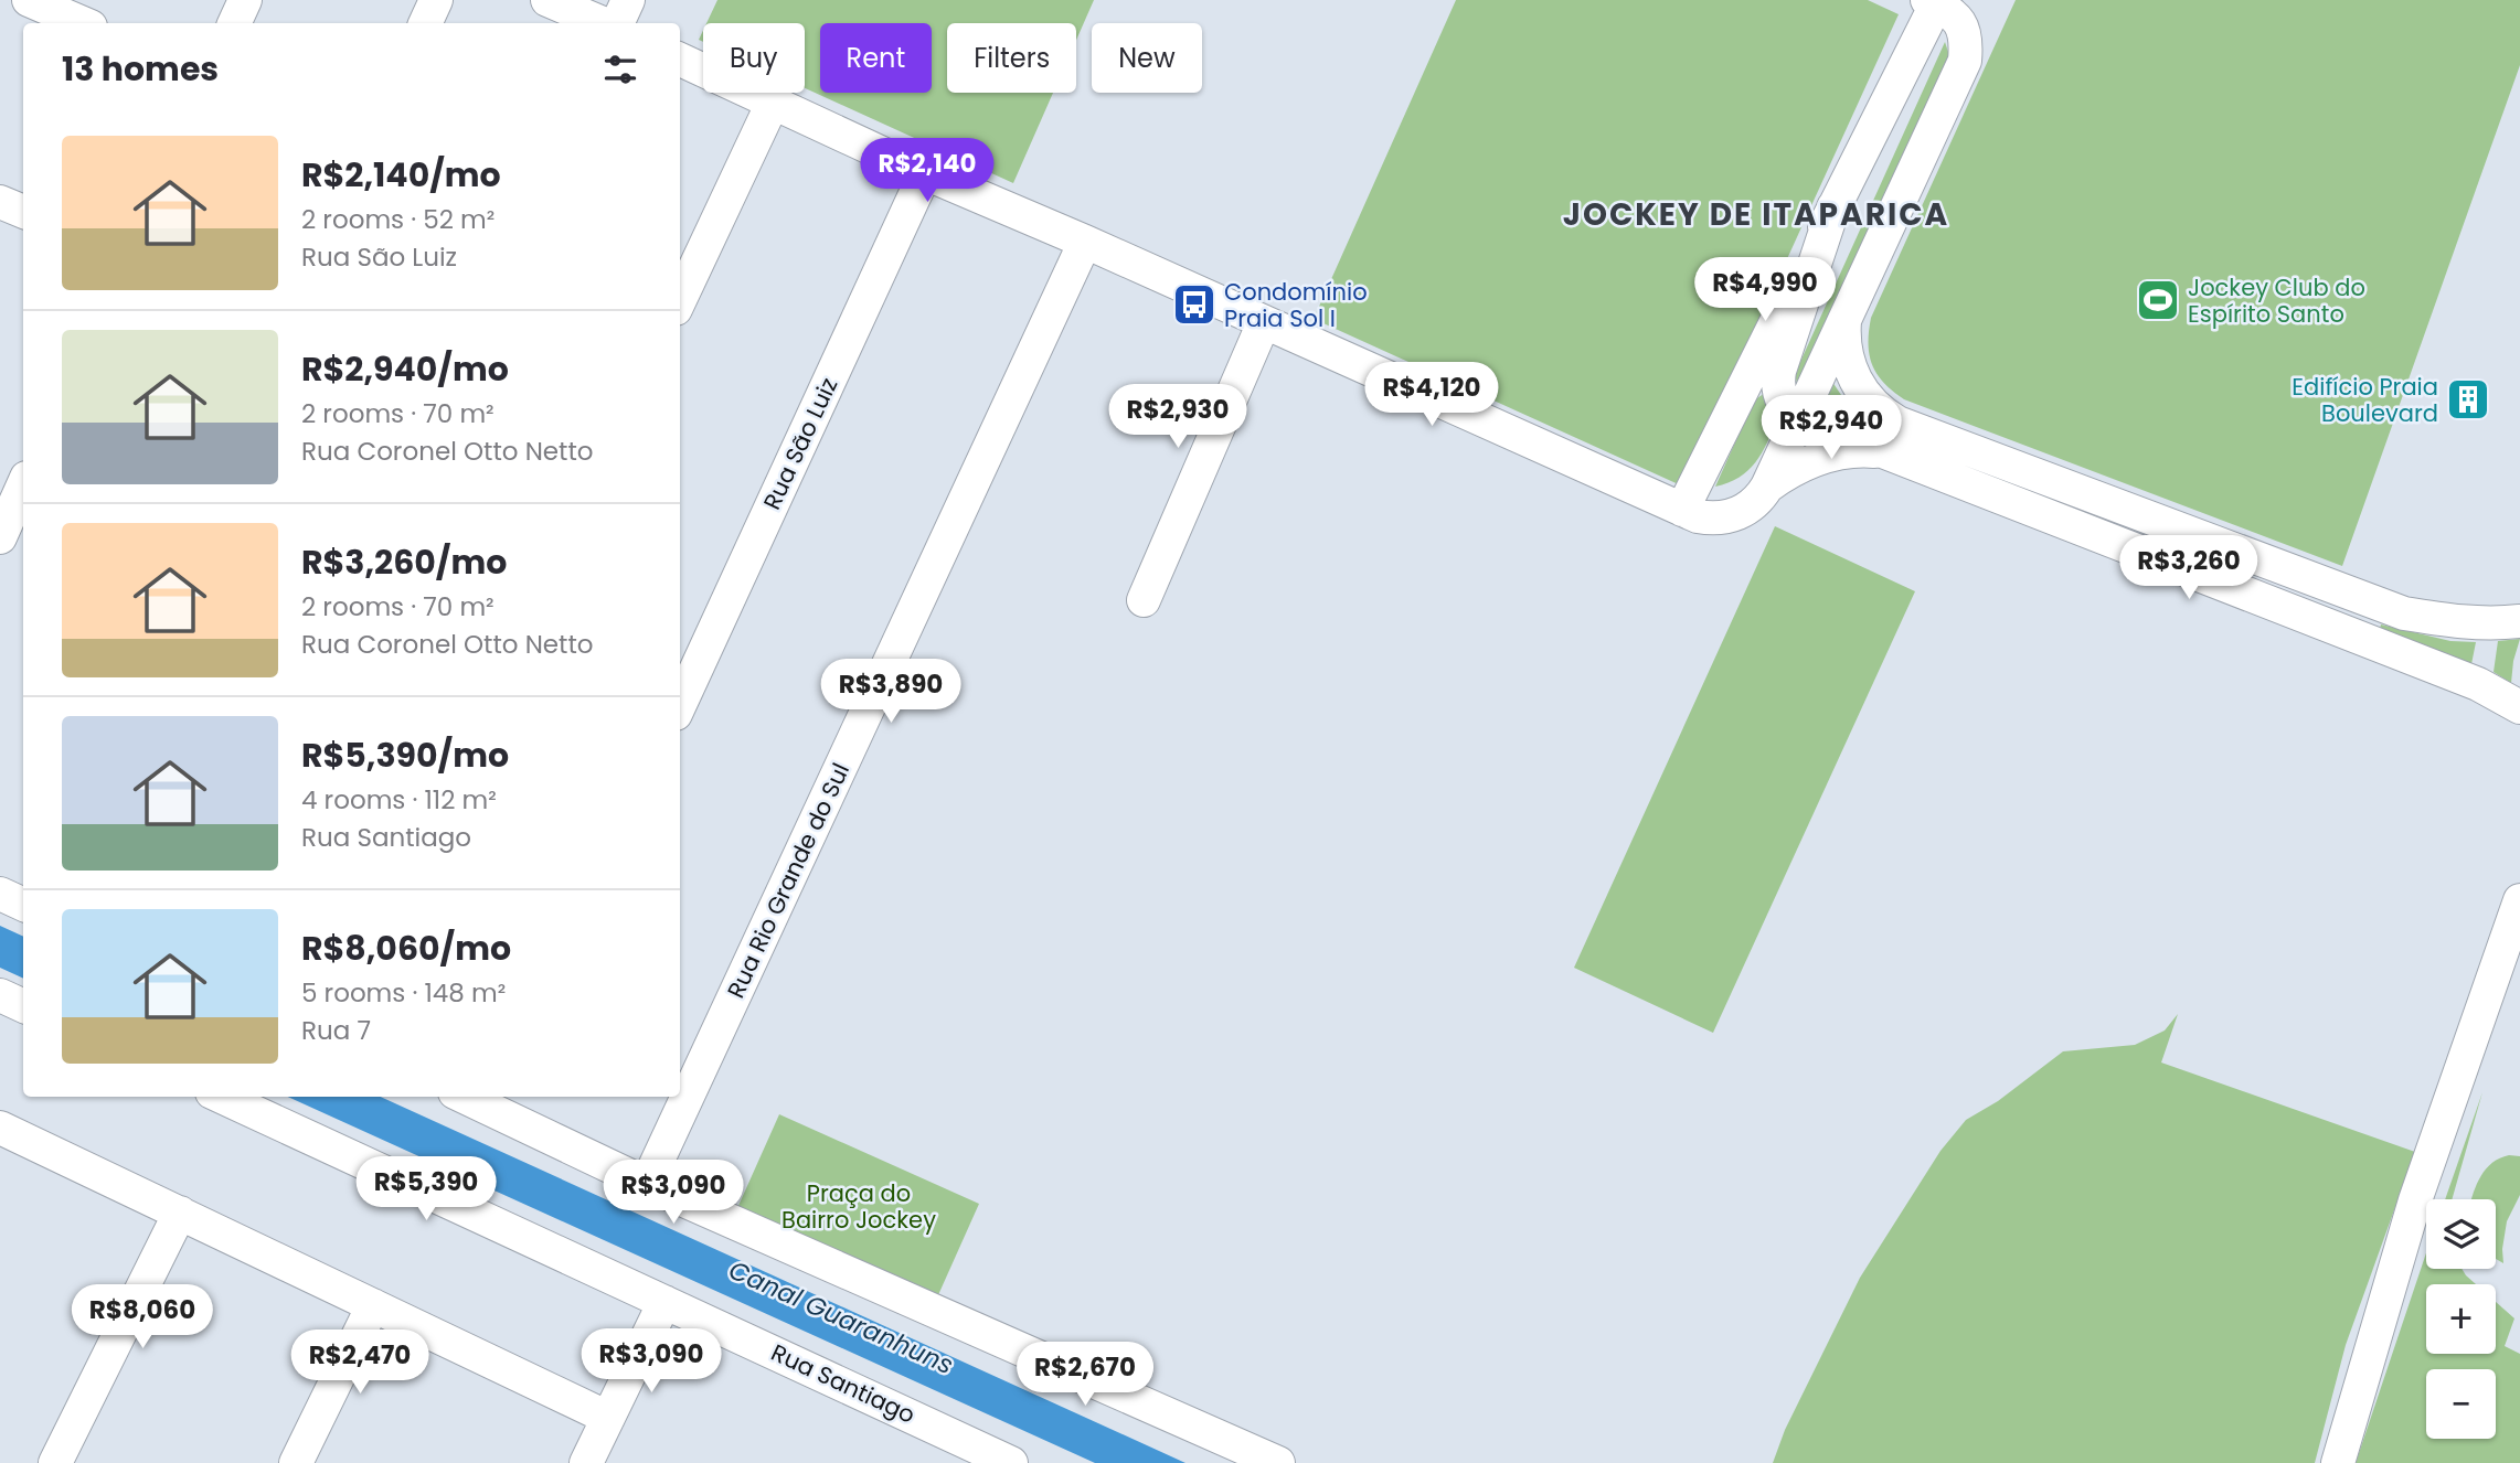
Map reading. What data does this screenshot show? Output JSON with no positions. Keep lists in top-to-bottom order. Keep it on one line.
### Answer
{"streets":{"street":["Rua São Luiz","Rua Rio Grande do Sul","Rua Santiago"]},"districts":["JOCKEY DE ITAPARICA"],"water":["Canal Guaranhuns"],"parks":["Praça do Bairro Jockey"],"places":{"sports":["Jockey Club do Espírito Santo"],"bus stop":["Condomínio Praia Sol I"],"building":["Edifício Praia Boulevard"]},"page":{"chip":["Buy","Rent","Filters","New"],"heading":"13 homes","list":[{"name":"R$2,140/mo","note":"2 rooms · 52 m² · Rua São Luiz"},{"name":"R$2,940/mo","note":"2 rooms · 70 m² · Rua Coronel Otto Netto"},{"name":"R$3,260/mo","note":"2 rooms · 70 m² · Rua Coronel Otto Netto"},{"name":"R$5,390/mo","note":"4 rooms · 112 m² · Rua Santiago"},{"name":"R$8,060/mo","note":"5 rooms · 148 m² · Rua 7"}],"price":["R$2,140","R$4,990","R$4,120","R$2,930","R$2,940","R$3,260","R$3,890","R$5,390","R$3,090","R$8,060","R$3,090","R$2,470","R$2,670"],"map_buttons":["+","−"]}}
